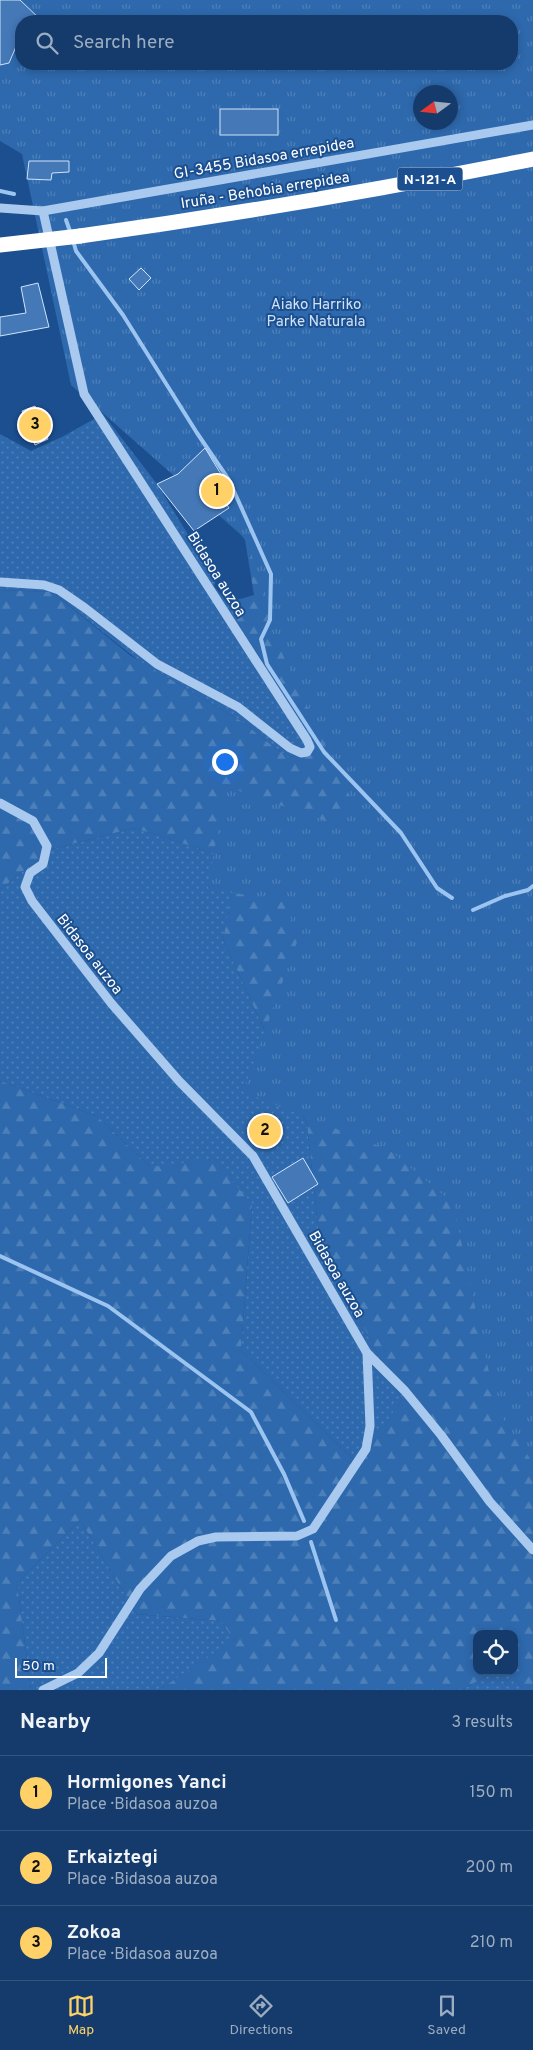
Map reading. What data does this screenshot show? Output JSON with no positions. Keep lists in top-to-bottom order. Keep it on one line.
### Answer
{"streets":{"highway":["N-121-A","Iruña - Behobia errepidea"],"street":["GI-3455 Bidasoa errepidea","Bidasoa auzoa"]},"crossings":[["GI-3455 Bidasoa errepidea","Bidasoa auzoa"]],"parks":["Aiako Harriko Parke Naturala"],"scale_bar":"50 m","north":"left","page":{"search":"Search here","pins":["3","1","2"],"scale":"50 m","heading":["Nearby","3 results"],"list":[{"mark":"1","name":"Hormigones Yanci","note":"Place · Bidasoa auzoa","value":"150 m"},{"mark":"2","name":"Erkaiztegi","note":"Place · Bidasoa auzoa","value":"200 m"},{"mark":"3","name":"Zokoa","note":"Place · Bidasoa auzoa","value":"210 m"}],"nav":["Map","Directions","Saved"]}}
